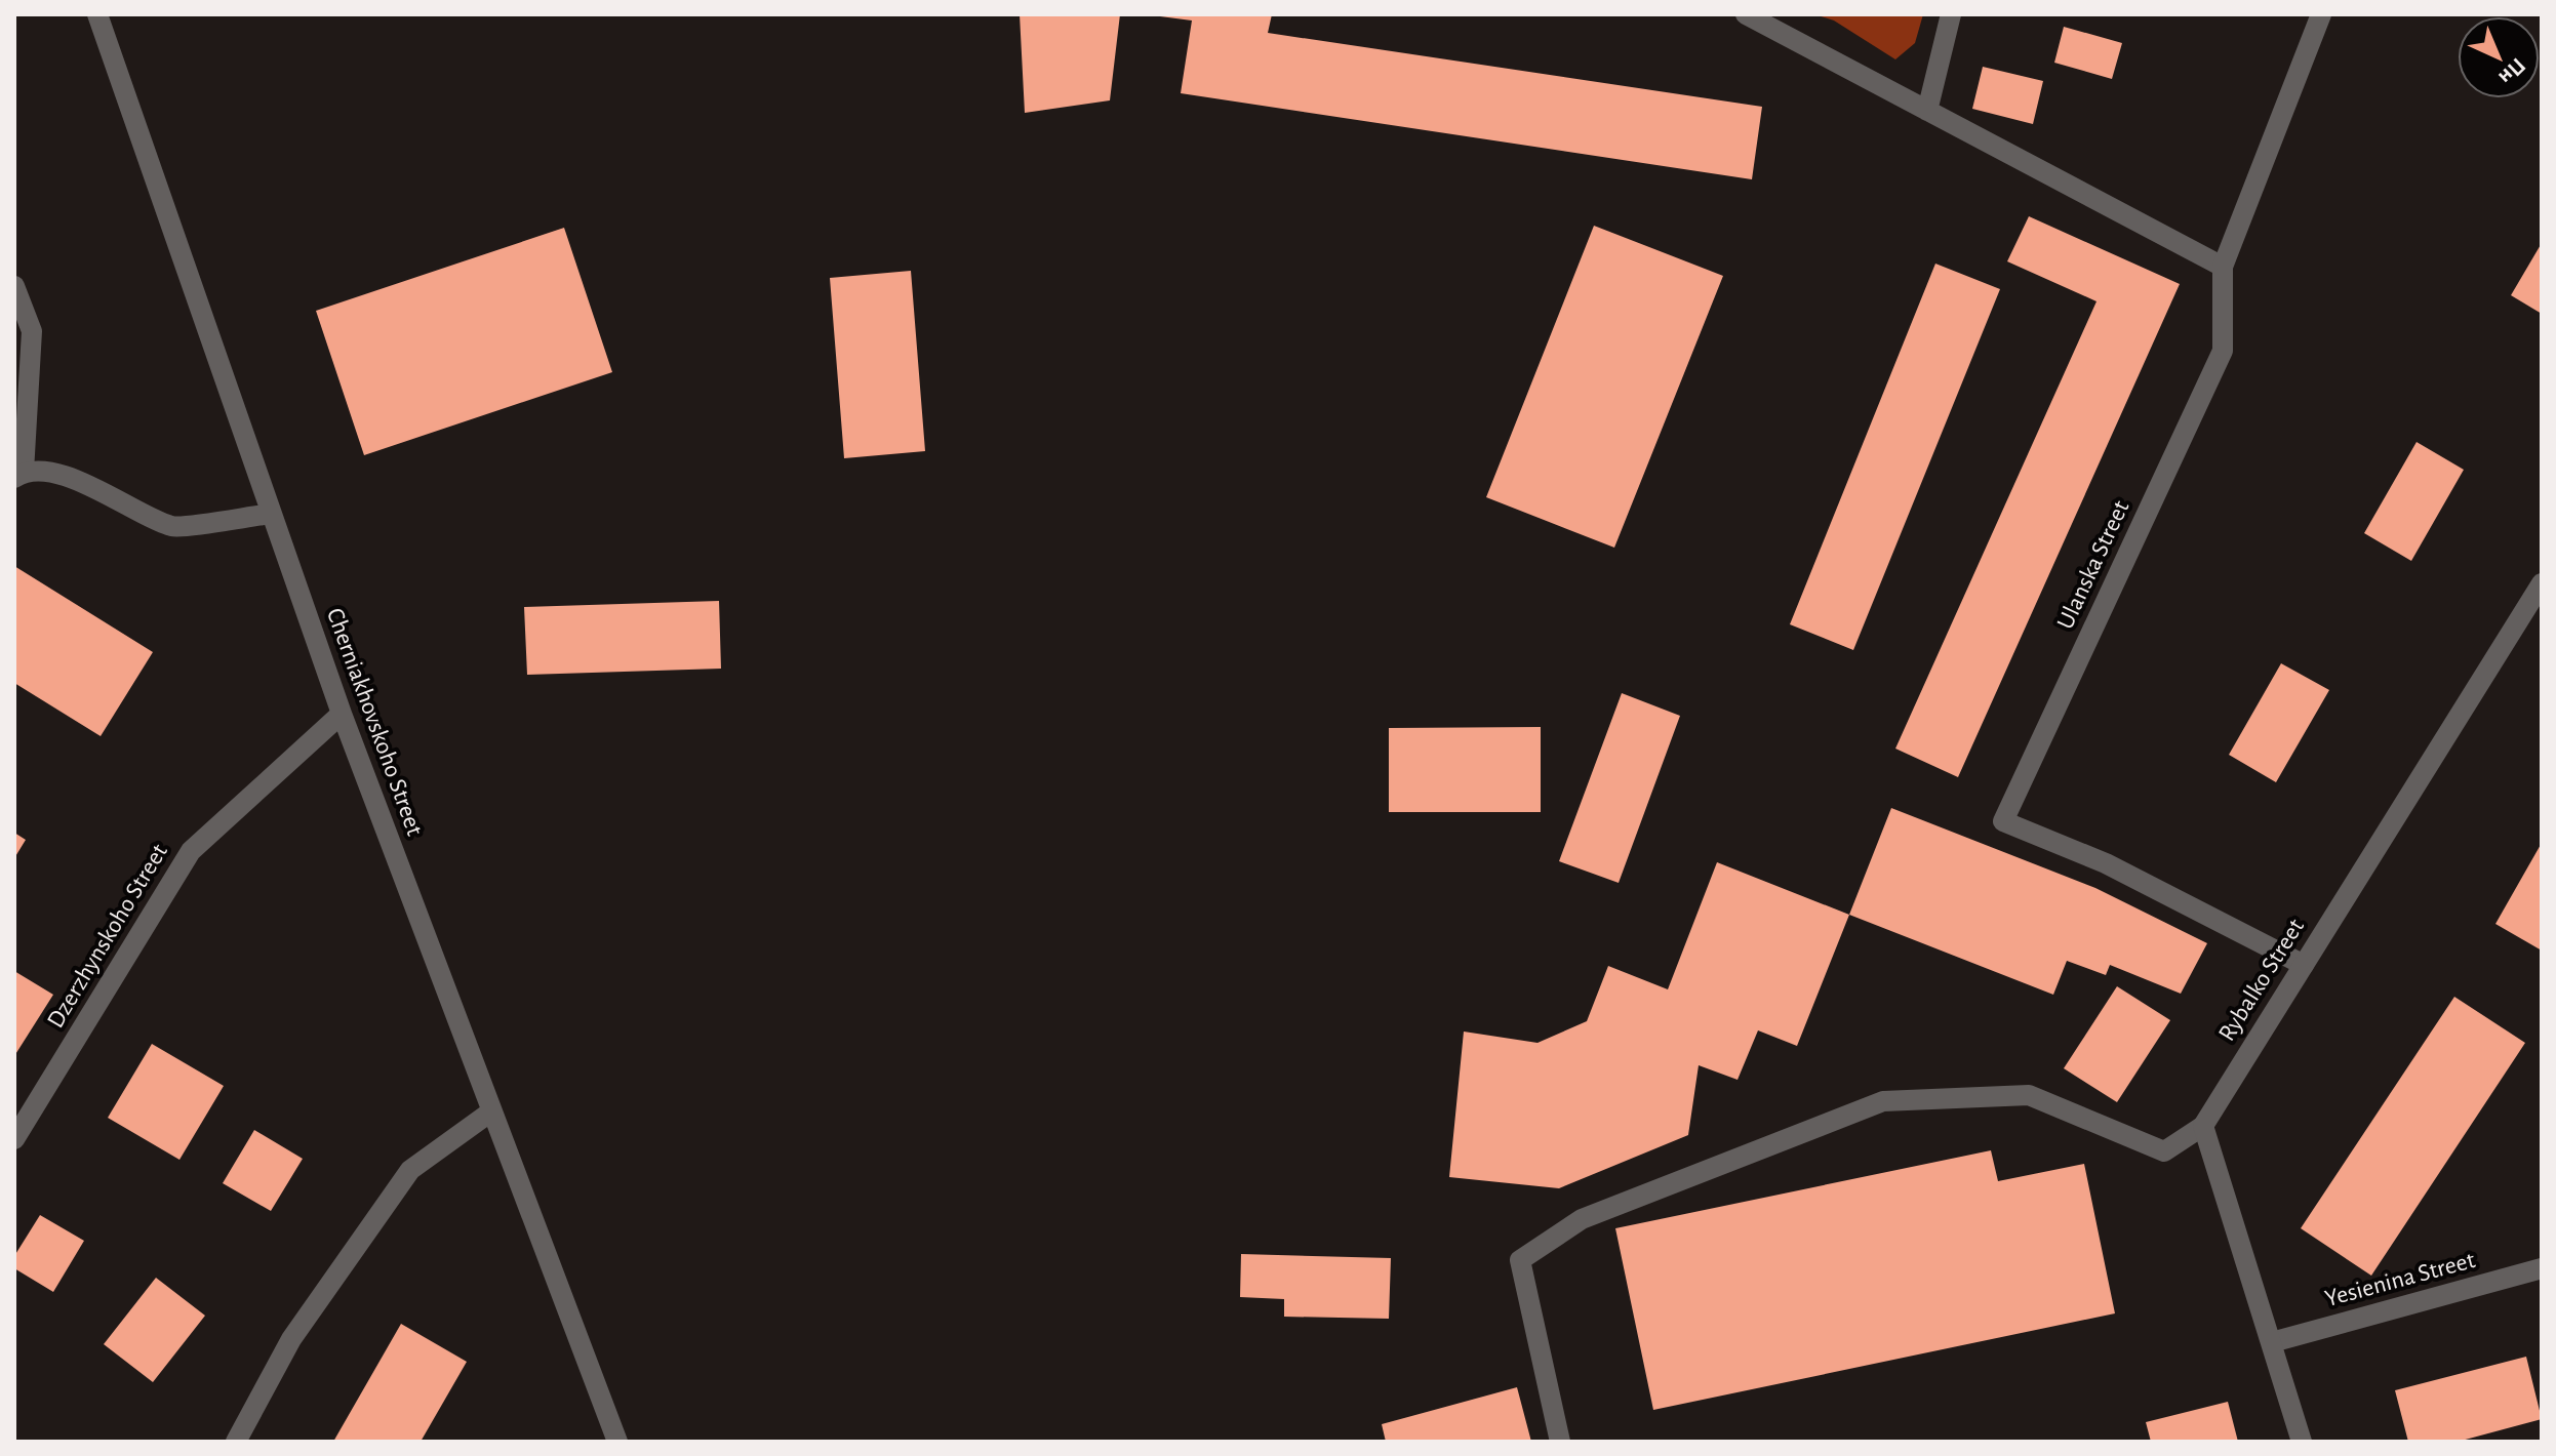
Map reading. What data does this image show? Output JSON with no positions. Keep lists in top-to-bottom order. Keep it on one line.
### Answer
{"streets":{"street":["Ulanska Street","Cherniakhovskoho Street","Dzerzhynskoho Street","Rybalko Street","Yesienina Street"]},"crossings":[["Ulanska Street","Rybalko Street"],["Cherniakhovskoho Street","Dzerzhynskoho Street"]],"north":"bottom right"}
